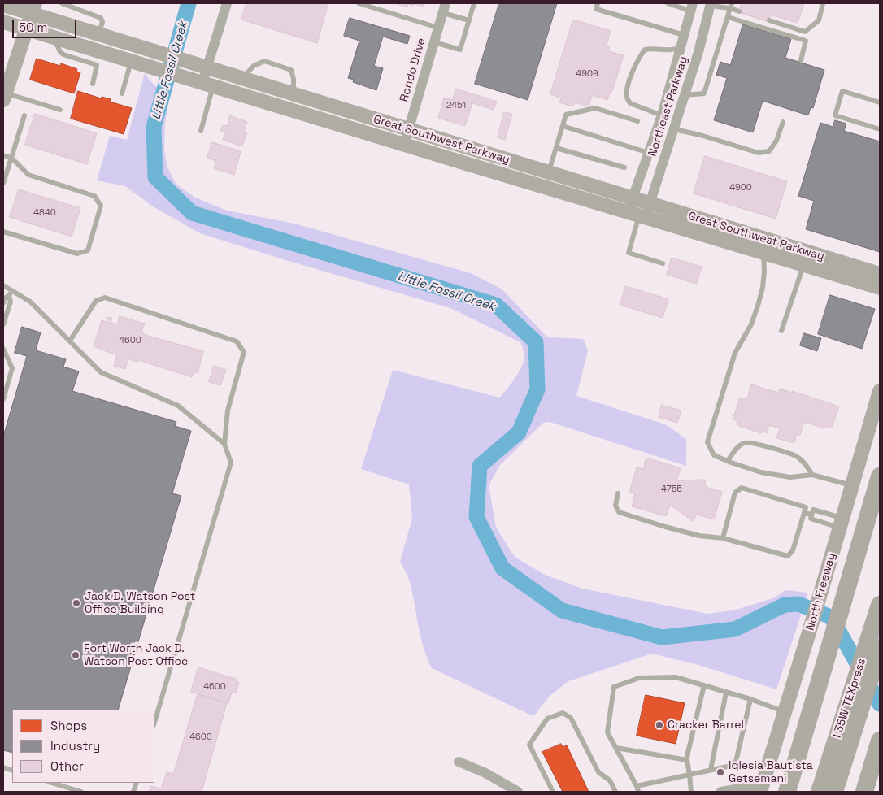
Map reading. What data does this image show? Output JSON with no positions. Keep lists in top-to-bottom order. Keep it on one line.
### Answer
{"streets":{"highway":["North Freeway","I 35W TEXpress"],"street":["Rondo Drive","Northeast Parkway","Great Southwest Parkway"]},"crossings":[["Rondo Drive","Great Southwest Parkway"],["Northeast Parkway","Great Southwest Parkway"]],"water":["Little Fossil Creek"],"places":["Jack D. Watson Post Office Building","Fort Worth Jack D. Watson Post Office","Cracker Barrel","Iglesia Bautista Getsemani"],"house_numbers":["4909","2451","4900","4840","4600","4755","4600","4600"],"legend":["Shops","Industry","Other"],"scale_bar":"50 m"}
